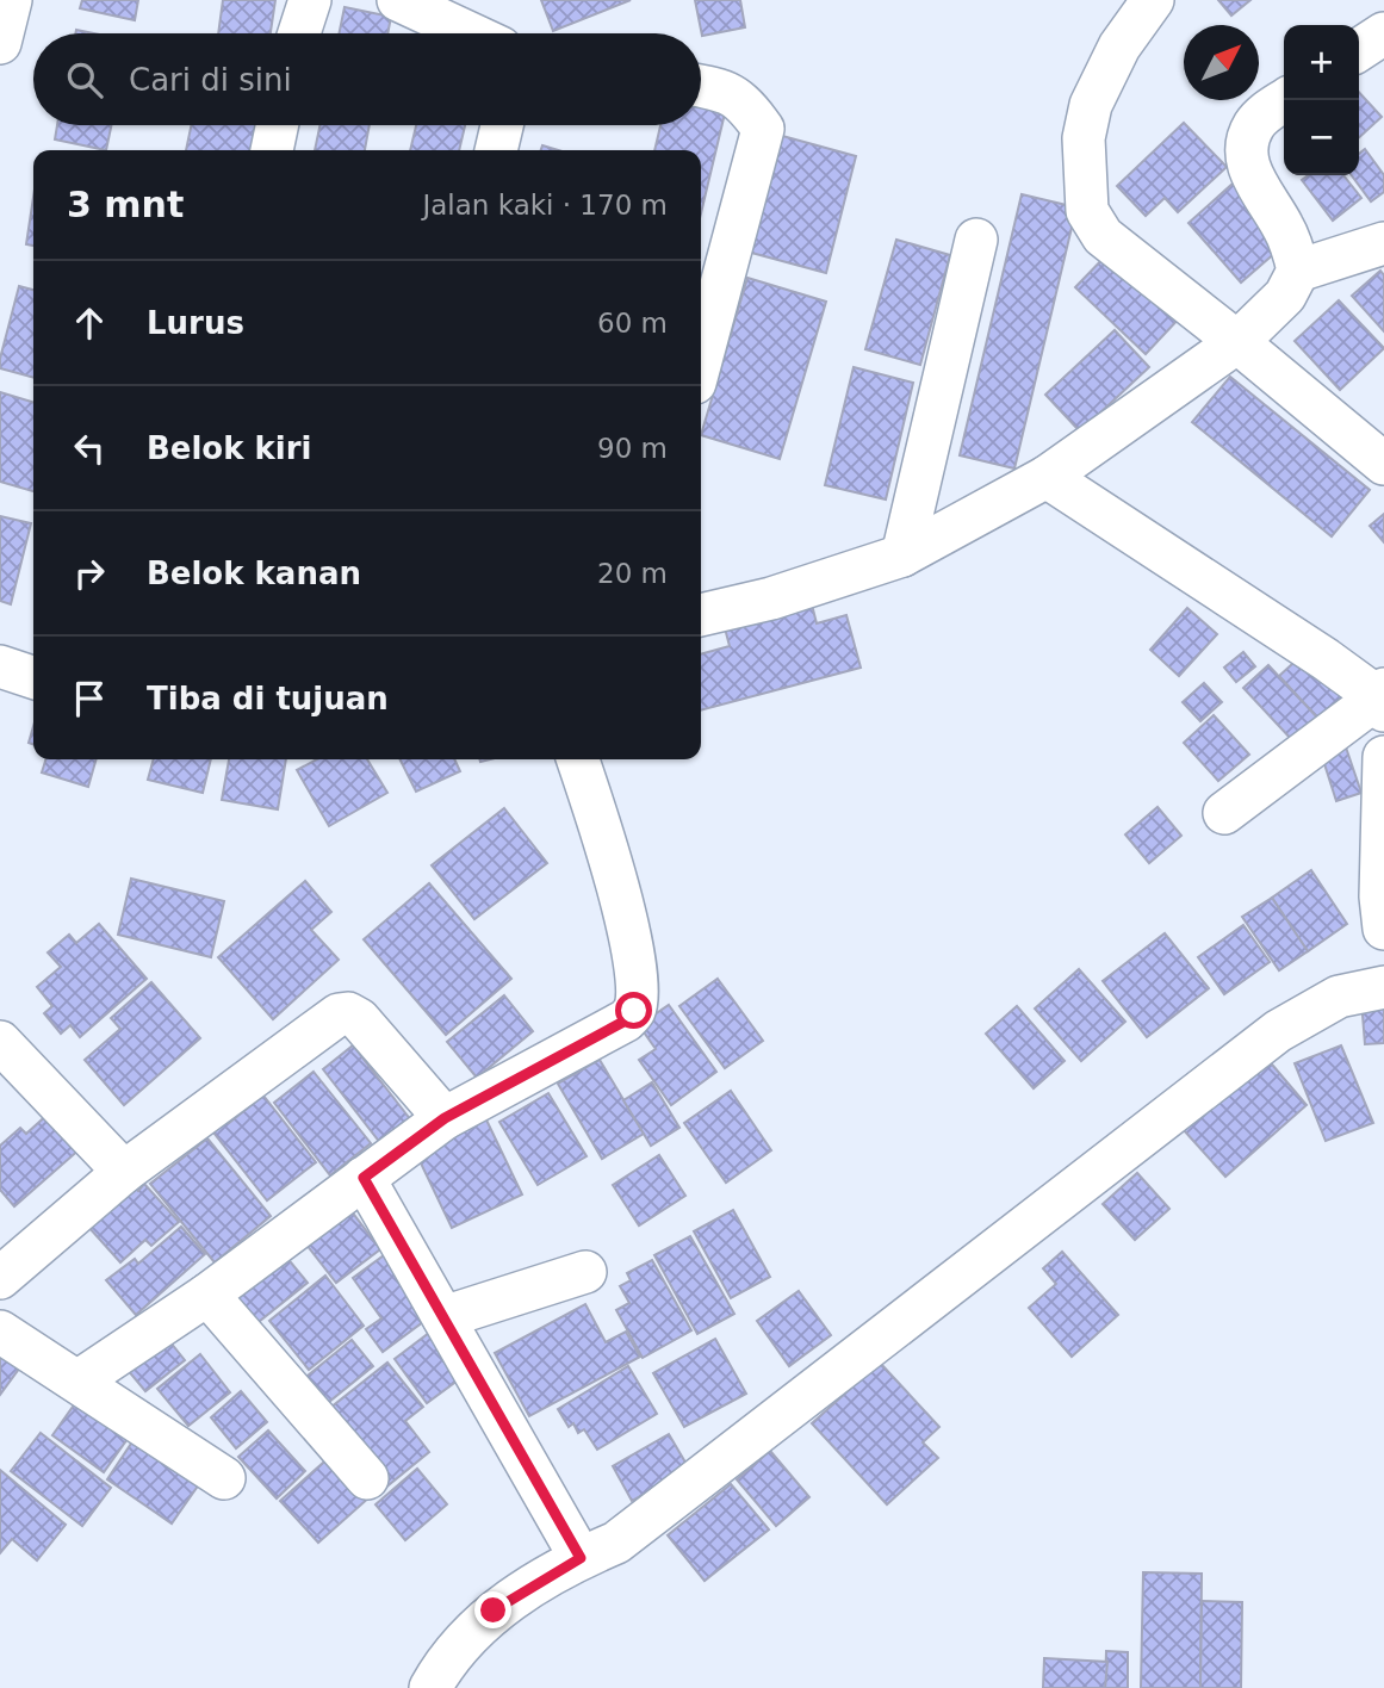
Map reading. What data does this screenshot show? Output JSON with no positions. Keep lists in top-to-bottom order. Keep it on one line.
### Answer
{"north":"top right","page":{"map_buttons":["+","−"],"search":"Cari di sini","heading":["3 mnt","Jalan kaki · 170 m"],"list":[["Lurus","60 m"],["Belok kiri","90 m"],["Belok kanan","20 m"],"Tiba di tujuan"]}}
